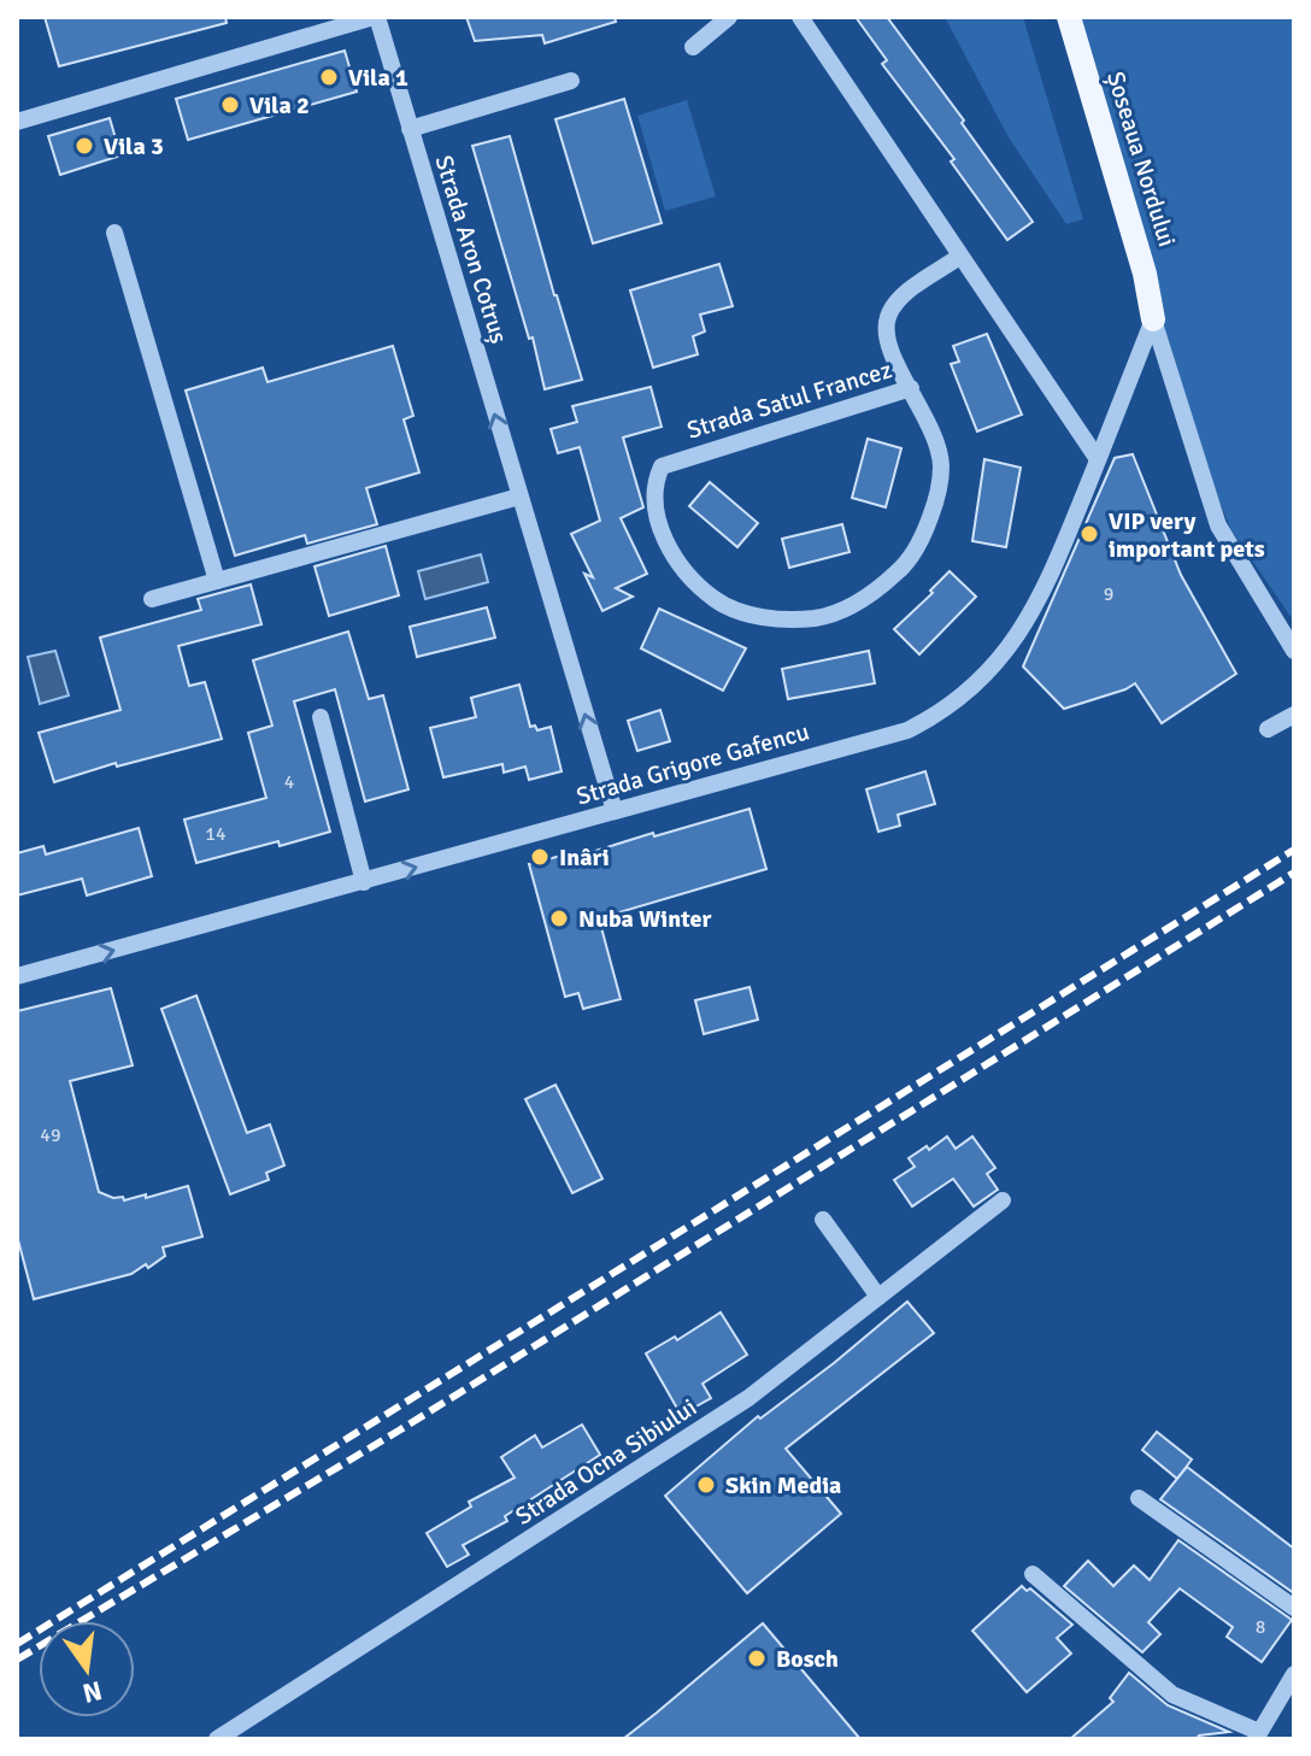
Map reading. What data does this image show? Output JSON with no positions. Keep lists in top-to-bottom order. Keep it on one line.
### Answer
{"streets":{"main road":["Șoseaua Nordului"],"street":["Strada Aron Cotruș","Strada Satul Francez","Strada Grigore Gafencu","Strada Ocna Sibiului"]},"crossings":[["Șoseaua Nordului","Strada Grigore Gafencu"],["Strada Aron Cotruș","Strada Grigore Gafencu"]],"one_way":["Strada Aron Cotruș","Strada Grigore Gafencu"],"places":["Vila 1","Vila 2","Vila 3","VIP very important pets","Inâri","Nuba Winter","Skin Media","Bosch"],"house_numbers":["9","4","14","49","8"],"north":"bottom"}
